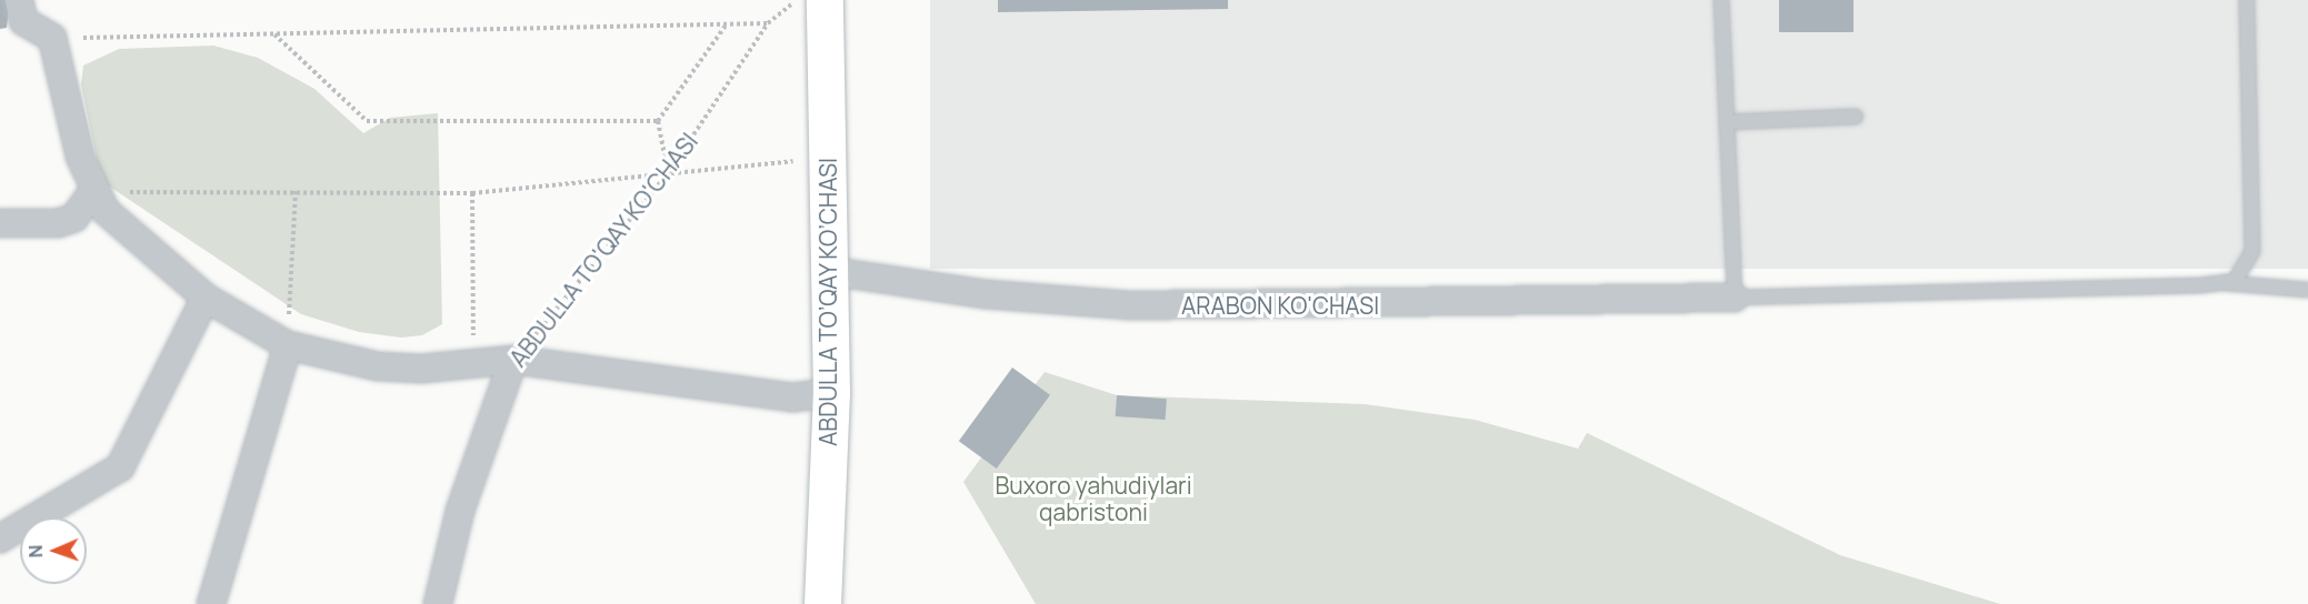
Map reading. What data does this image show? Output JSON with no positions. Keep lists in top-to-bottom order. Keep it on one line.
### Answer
{"streets":{"street":["ABDULLA TO'QAY KO'CHASI","ABDULLA TO’QAY KO’CHASI","ARABON KO'CHASI"]},"crossings":[["ABDULLA TO’QAY KO’CHASI","ARABON KO'CHASI"]],"parks":["Buxoro yahudiylari qabristoni"],"north":"left"}
